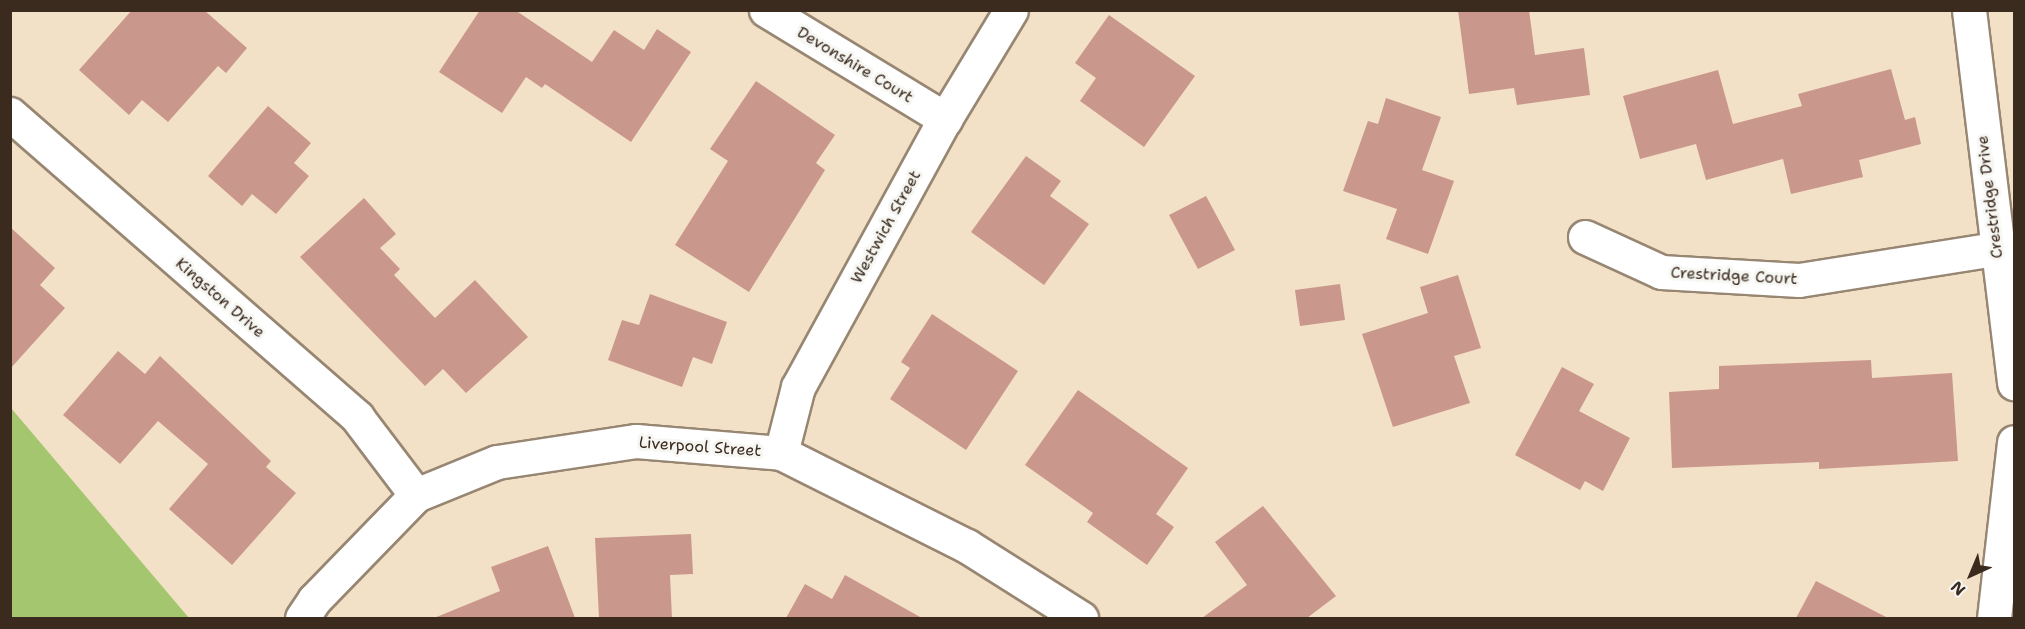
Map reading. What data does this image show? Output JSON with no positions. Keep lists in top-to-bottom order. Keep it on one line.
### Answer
{"streets":{"street":["Devonshire Court","Crestridge Drive","Westwich Street","Crestridge Court","Kingston Drive","Liverpool Street"]},"crossings":[["Devonshire Court","Westwich Street"],["Crestridge Drive","Crestridge Court"],["Westwich Street","Liverpool Street"],["Kingston Drive","Liverpool Street"]],"north":"bottom left"}
